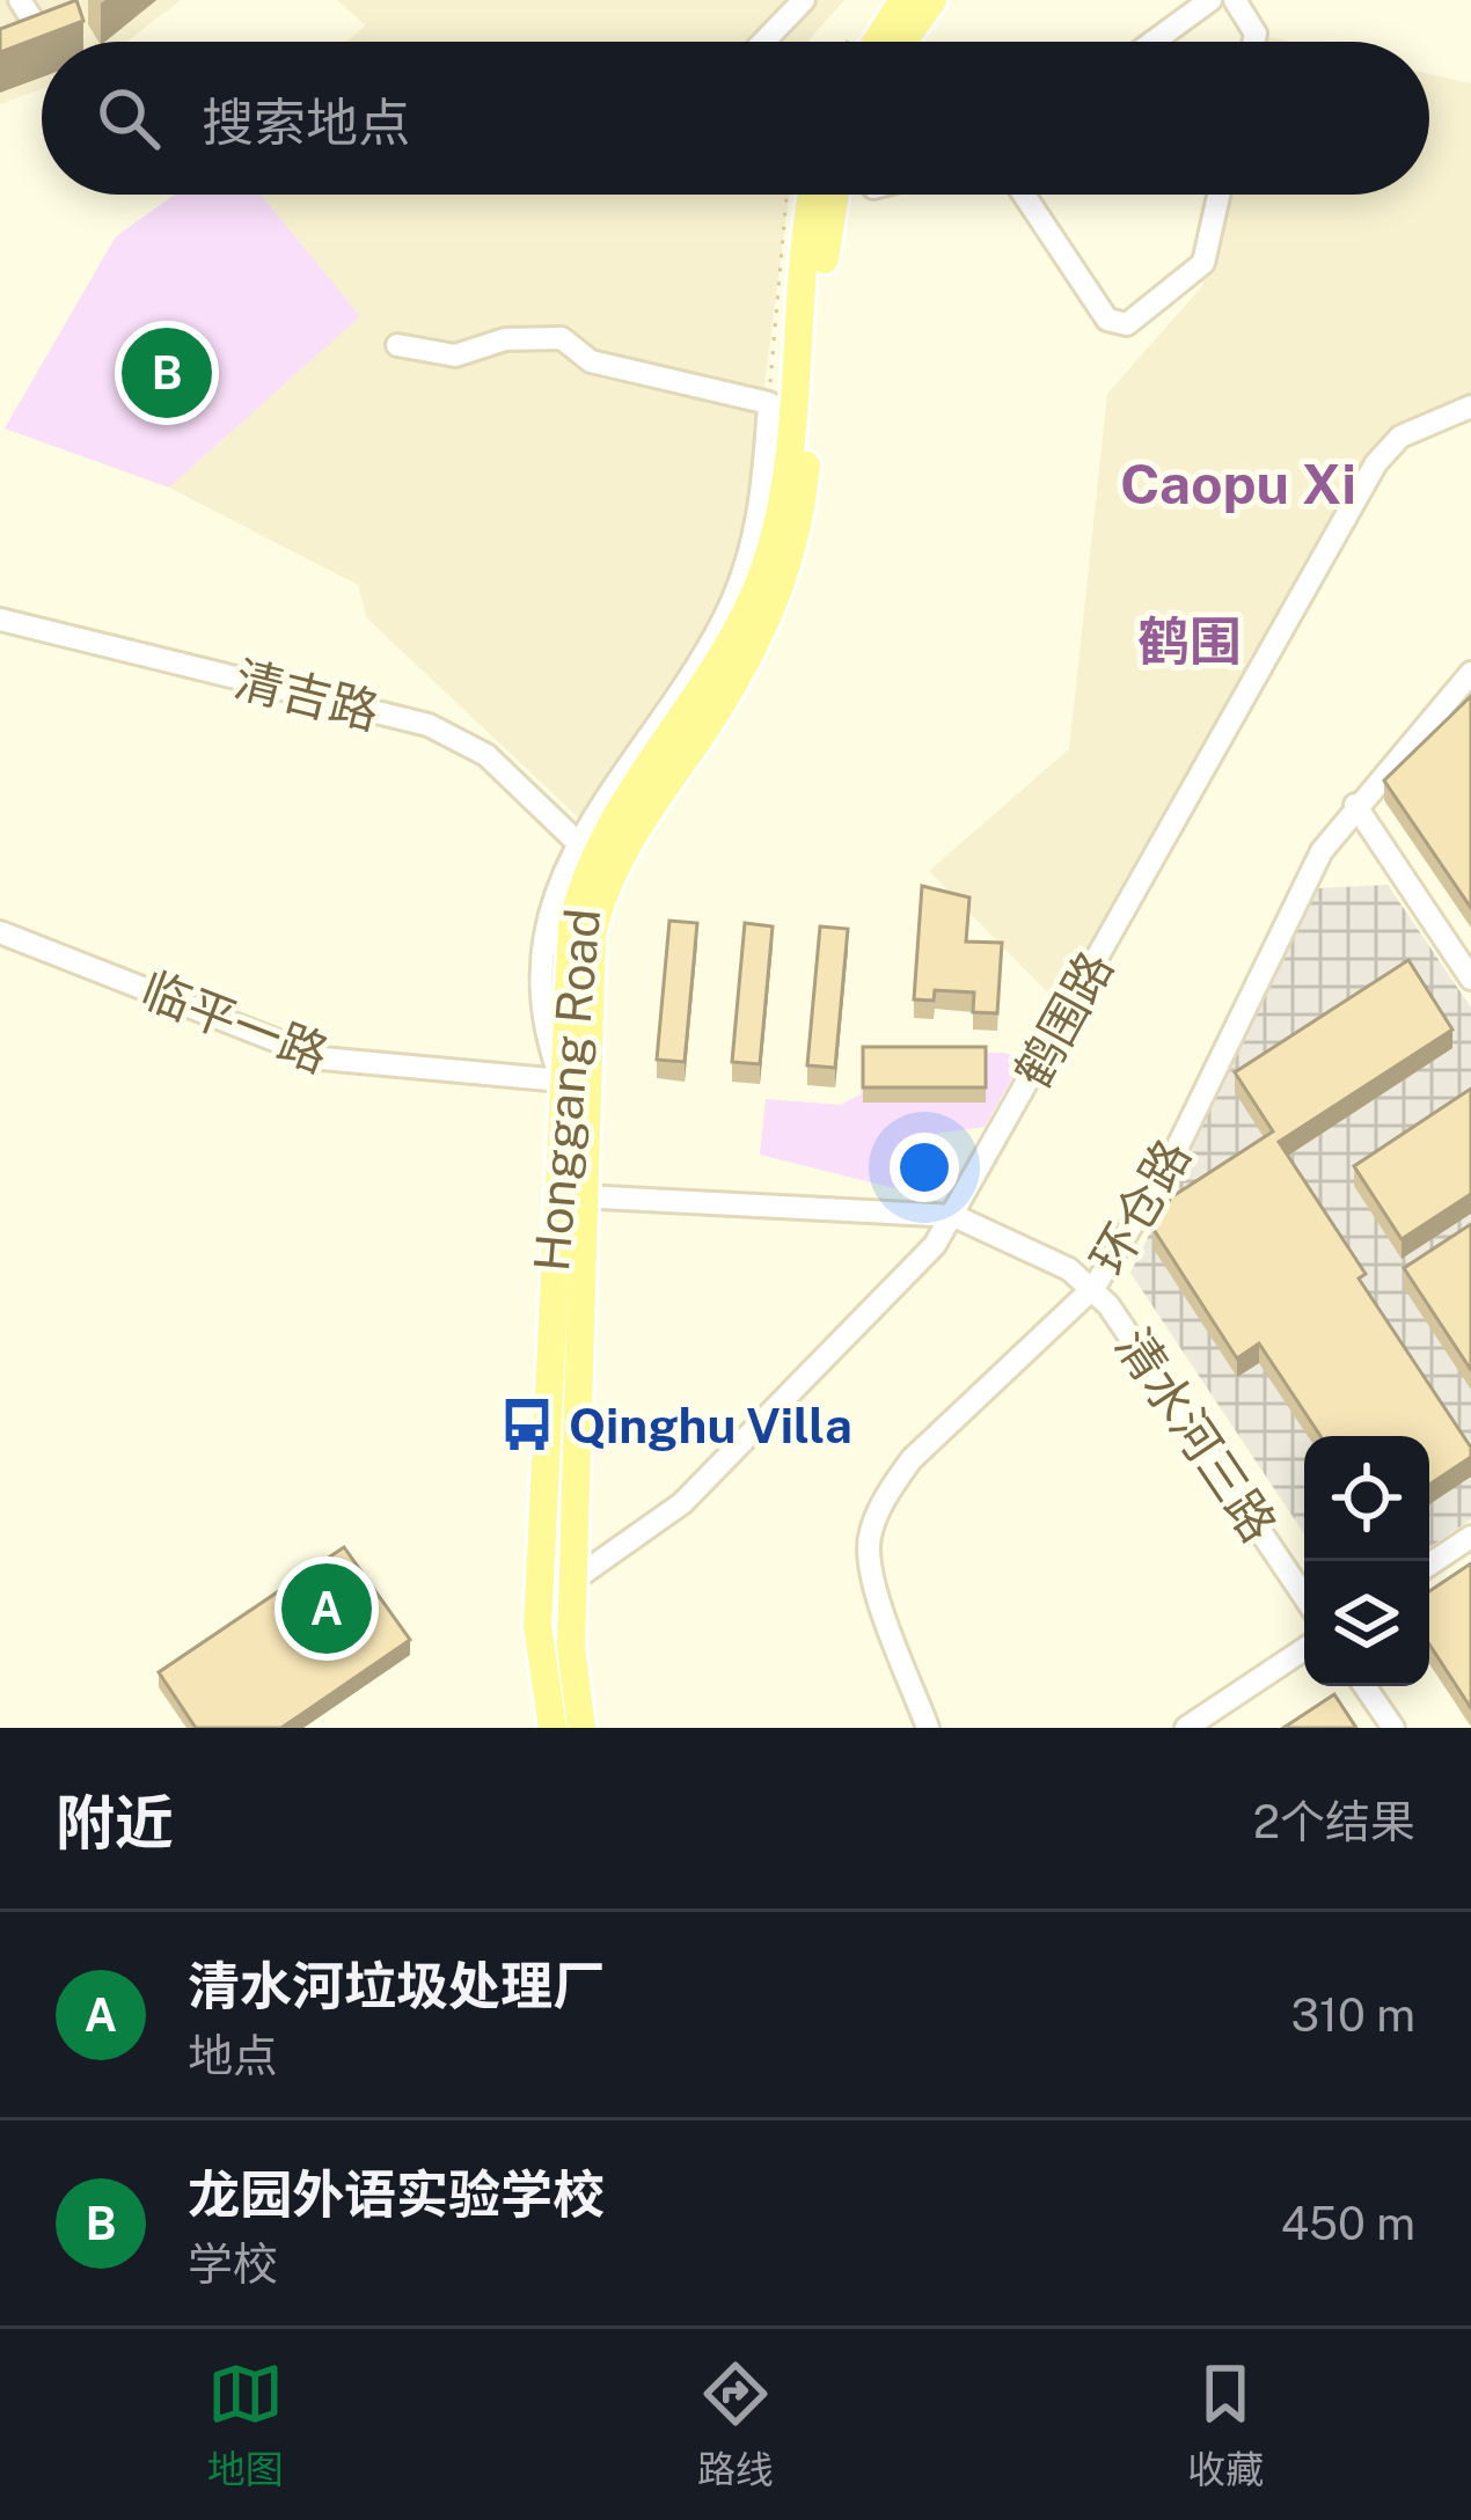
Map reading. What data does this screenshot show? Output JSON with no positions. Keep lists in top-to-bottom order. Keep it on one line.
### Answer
{"streets":{"main road":["Honggang Road"],"street":["清吉路","鹤围路","临平一路","环仓路","清水河三路"]},"crossings":[["鹤围路","Honggang Road"],["鹤围路","清水河三路"],["临平一路","Honggang Road"],["Honggang Road","清水河三路"],["环仓路","清水河三路"]],"districts":["Caopu Xi","鹤围"],"places":{"bus stop":["Qinghu Villa"]},"page":{"search":"搜索地点","pins":["B","A"],"heading":["附近","2个结果"],"list":[{"mark":"A","name":"清水河垃圾处理厂","note":"地点","value":"310 m"},{"mark":"B","name":"龙园外语实验学校","note":"学校","value":"450 m"}],"nav":["地图","路线","收藏"]}}
